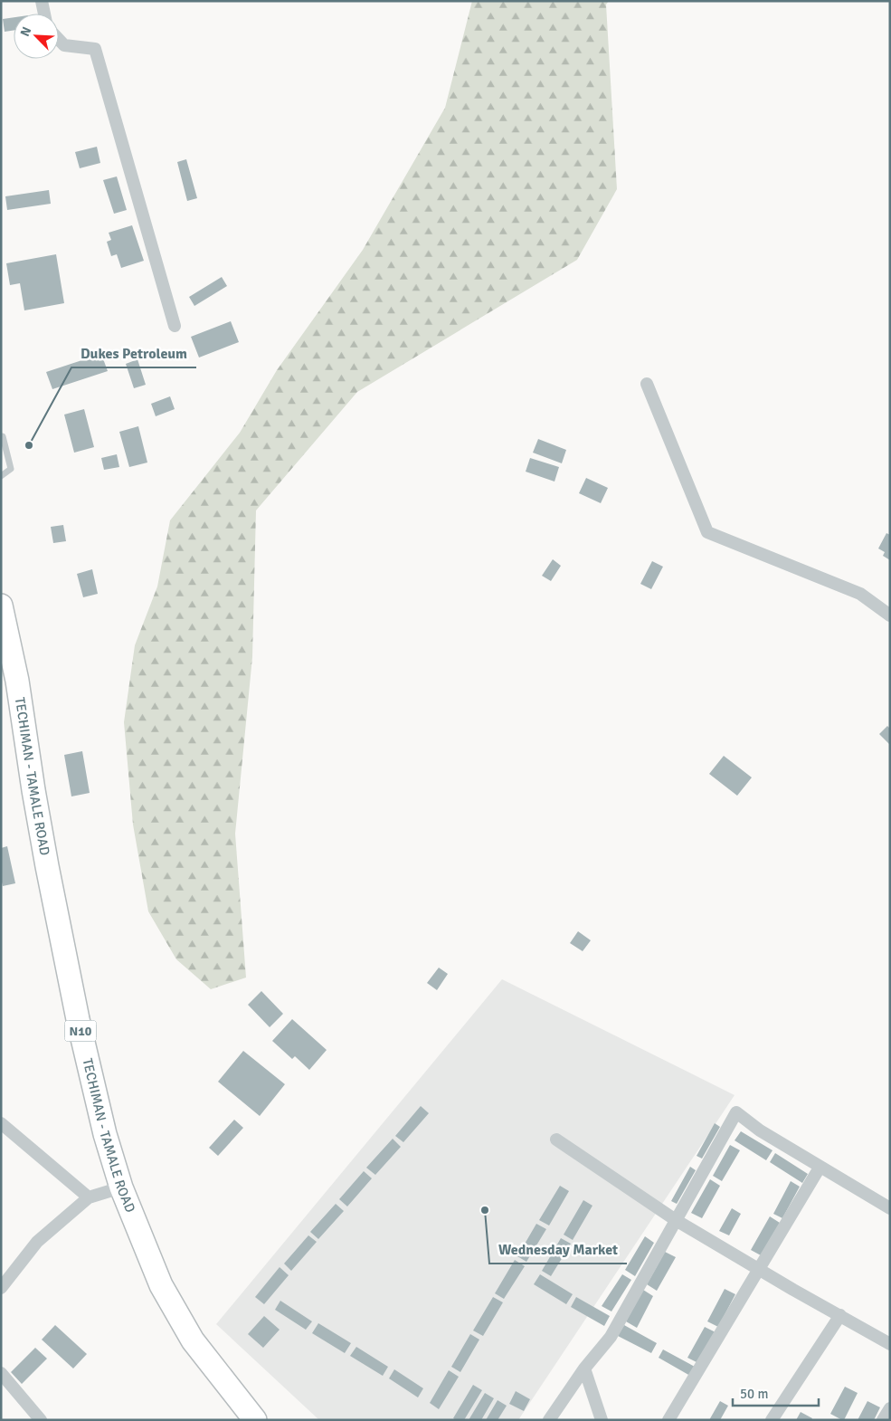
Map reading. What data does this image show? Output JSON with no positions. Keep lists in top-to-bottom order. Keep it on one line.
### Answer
{"streets":{"highway":["TECHIMAN - TAMALE ROAD","N10"]},"places":["Dukes Petroleum","Wednesday Market"],"scale_bar":"50 m","north":"top left"}
